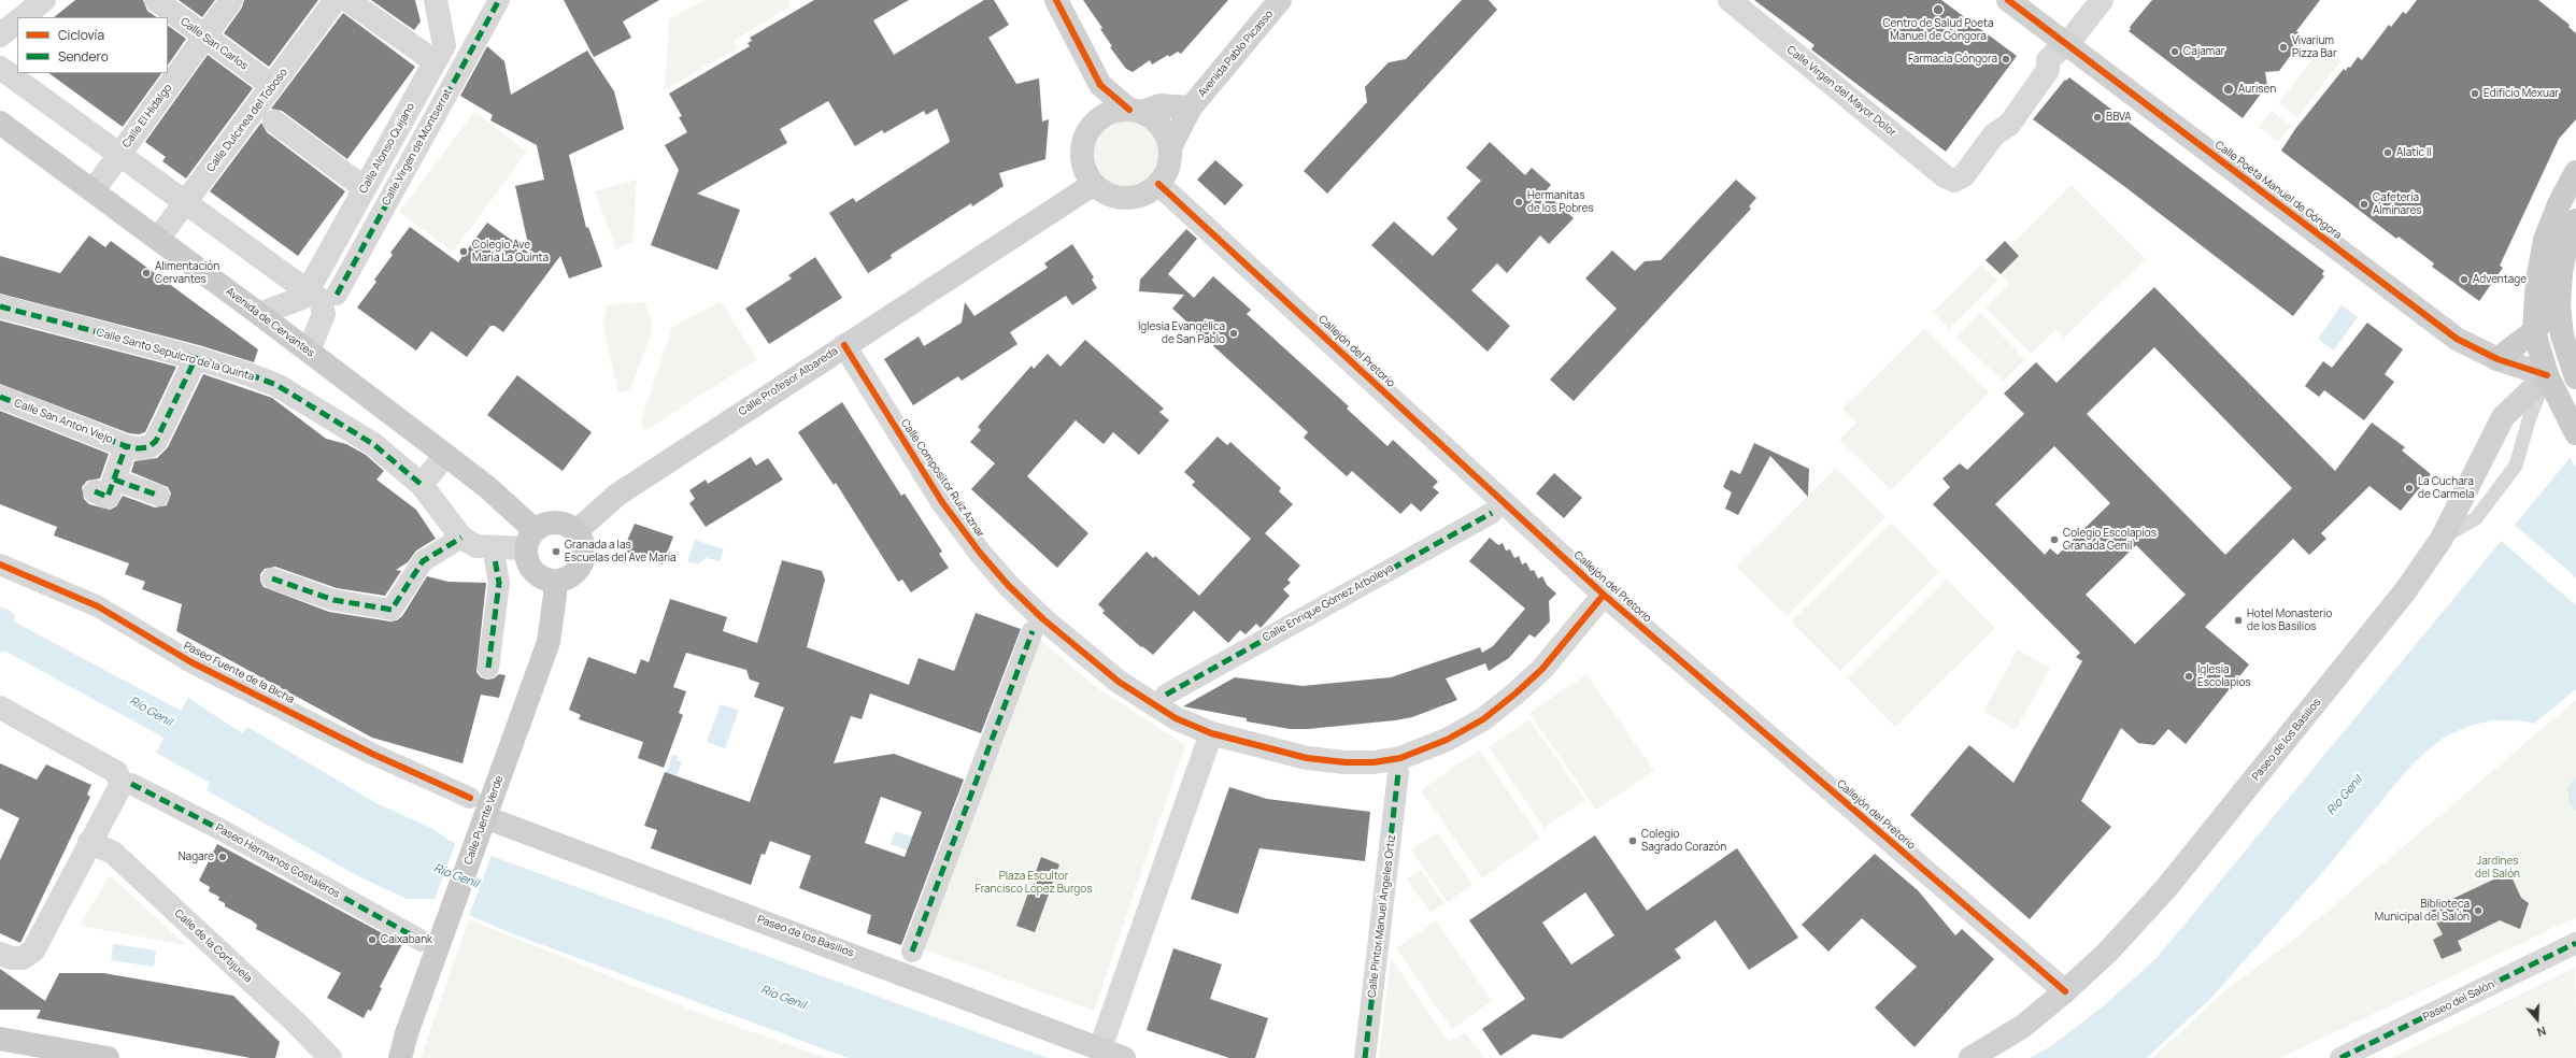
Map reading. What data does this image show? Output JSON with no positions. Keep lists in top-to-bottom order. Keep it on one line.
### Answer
{"streets":{"main road":["Avenida Pablo Picasso","Calle Poeta Manuel de Góngora","Avenida de Cervantes","Calle Profesor Albareda","Paseo de los Basilios","Calle Puente Verde"],"street":["Calle San Carlos","Calle Virgen del Mayor Dolor","Calle El Hidalgo","Calle Dulcinea del Toboso","Calle Virgen de Montserrat","Calle Alonso Quijano","Callejón del Pretorio","Calle Santo Sepulcro de la Quinta","Calle San Antón Viejo","Calle Compositor Ruiz Aznar","Calle Enrique Gómez Arboleya","Paseo Fuente de la Bicha","Paseo Hermanos Costaleros","Calle Pintor Manuel Ángeles Ortiz","Calle de la Cortijuela","Paseo del Salón"]},"crossings":[["Calle San Carlos","Calle El Hidalgo"],["Calle San Carlos","Calle Dulcinea del Toboso"],["Avenida Pablo Picasso","Callejón del Pretorio"],["Avenida Pablo Picasso","Calle Profesor Albareda"],["Calle Virgen del Mayor Dolor","Calle Poeta Manuel de Góngora"],["Calle El Hidalgo","Avenida de Cervantes"],["Calle Dulcinea del Toboso","Avenida de Cervantes"],["Calle Alonso Quijano","Avenida de Cervantes"],["Calle Poeta Manuel de Góngora","Paseo de los Basilios"],["Avenida de Cervantes","Calle Santo Sepulcro de la Quinta"],["Avenida de Cervantes","Calle Profesor Albareda"],["Avenida de Cervantes","Calle Puente Verde"],["Callejón del Pretorio","Calle Profesor Albareda"],["Callejón del Pretorio","Calle Compositor Ruiz Aznar"],["Callejón del Pretorio","Paseo de los Basilios"],["Calle Santo Sepulcro de la Quinta","Calle Profesor Albareda"],["Calle Santo Sepulcro de la Quinta","Calle San Antón Viejo"],["Calle Santo Sepulcro de la Quinta","Calle Puente Verde"],["Calle Profesor Albareda","Calle Compositor Ruiz Aznar"],["Calle Profesor Albareda","Calle Puente Verde"],["Paseo de los Basilios","Calle Puente Verde"]],"water":["Río Genil"],"parks":["Jardines del Salón","Plaza Escultor Francisco López Burgos"],"places":["Centro de Salud Poeta Manuel de Góngora","Vivarium Pizza Bar","Cajamar","Farmacia Góngora","Aurisen","Edificio Mexuar","BBVA","Alatic II","Hermanitas de los Pobres","Cafetería Alminares","Colegio Ave María La Quinta","Alimentación Cervantes","Adventage","Iglesia Evangélica de San Pablo","La Cuchara de Carmela","Colegio Escolapios Granada Genil","Granada a las Escuelas del Ave María","Hotel Monasterio de los Basilios","Iglesia Escolapios","Colegio Sagrado Corazón","Nagare","Biblioteca Municipal del Salón","Caixabank"],"legend":["Ciclovía","Sendero"],"north":"bottom"}
